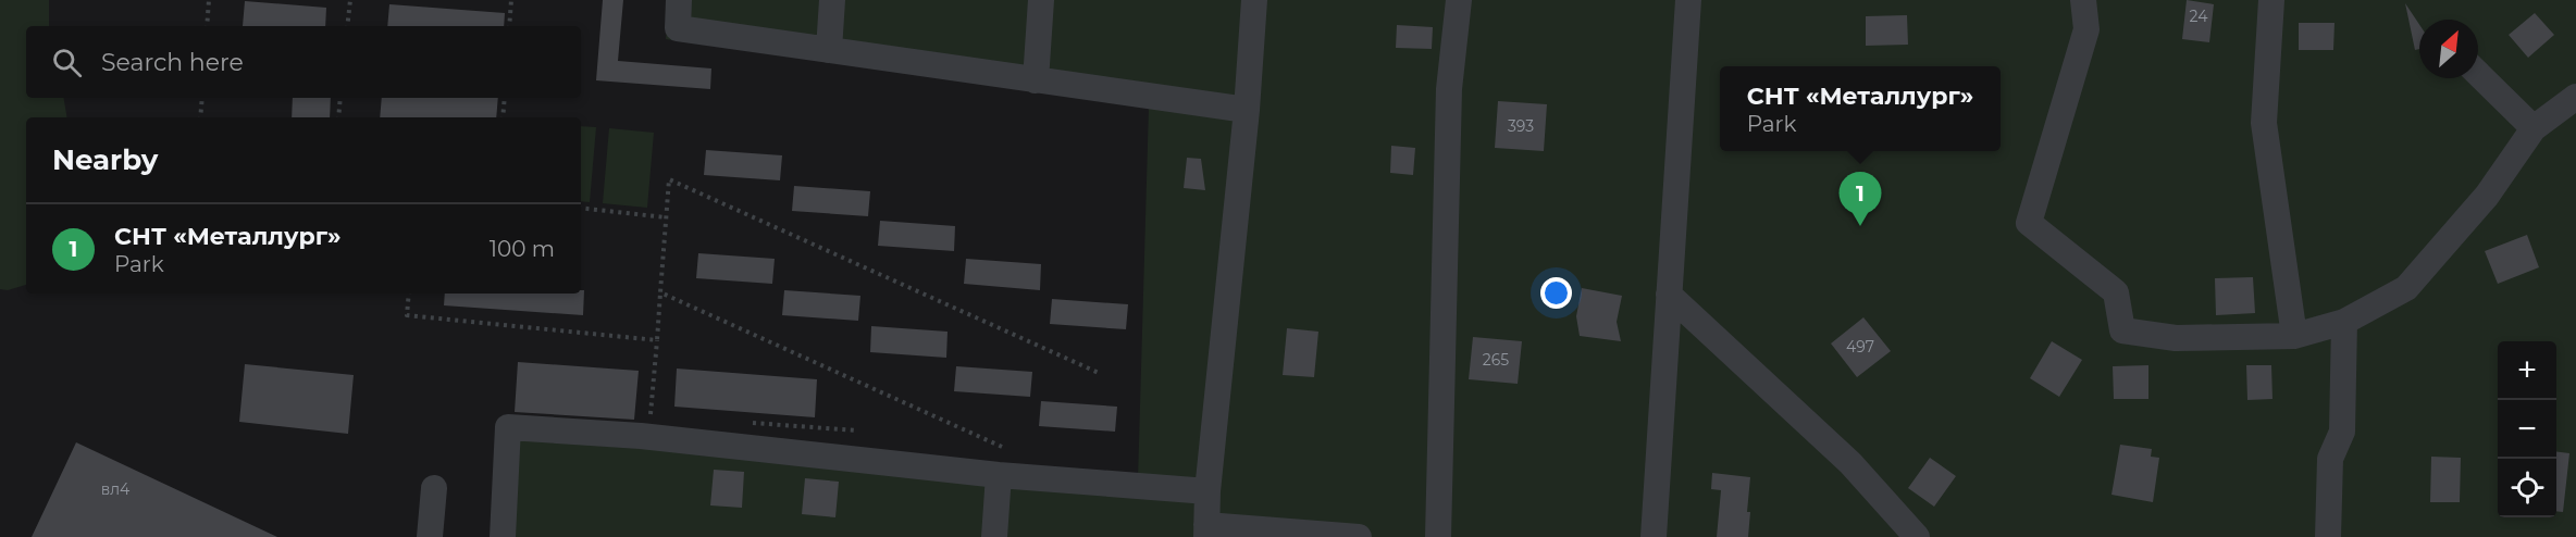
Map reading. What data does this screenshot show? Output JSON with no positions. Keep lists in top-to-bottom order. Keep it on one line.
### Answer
{"house_numbers":["24","393","497","265","вл4"],"north":"top right","page":{"search":"Search here","popup":["СНТ «Металлург»","Park"],"heading":"Nearby","pins":"1","list":[{"mark":"1","name":"СНТ «Металлург»","note":"Park","value":"100 m"}],"map_buttons":["+","−"]}}
